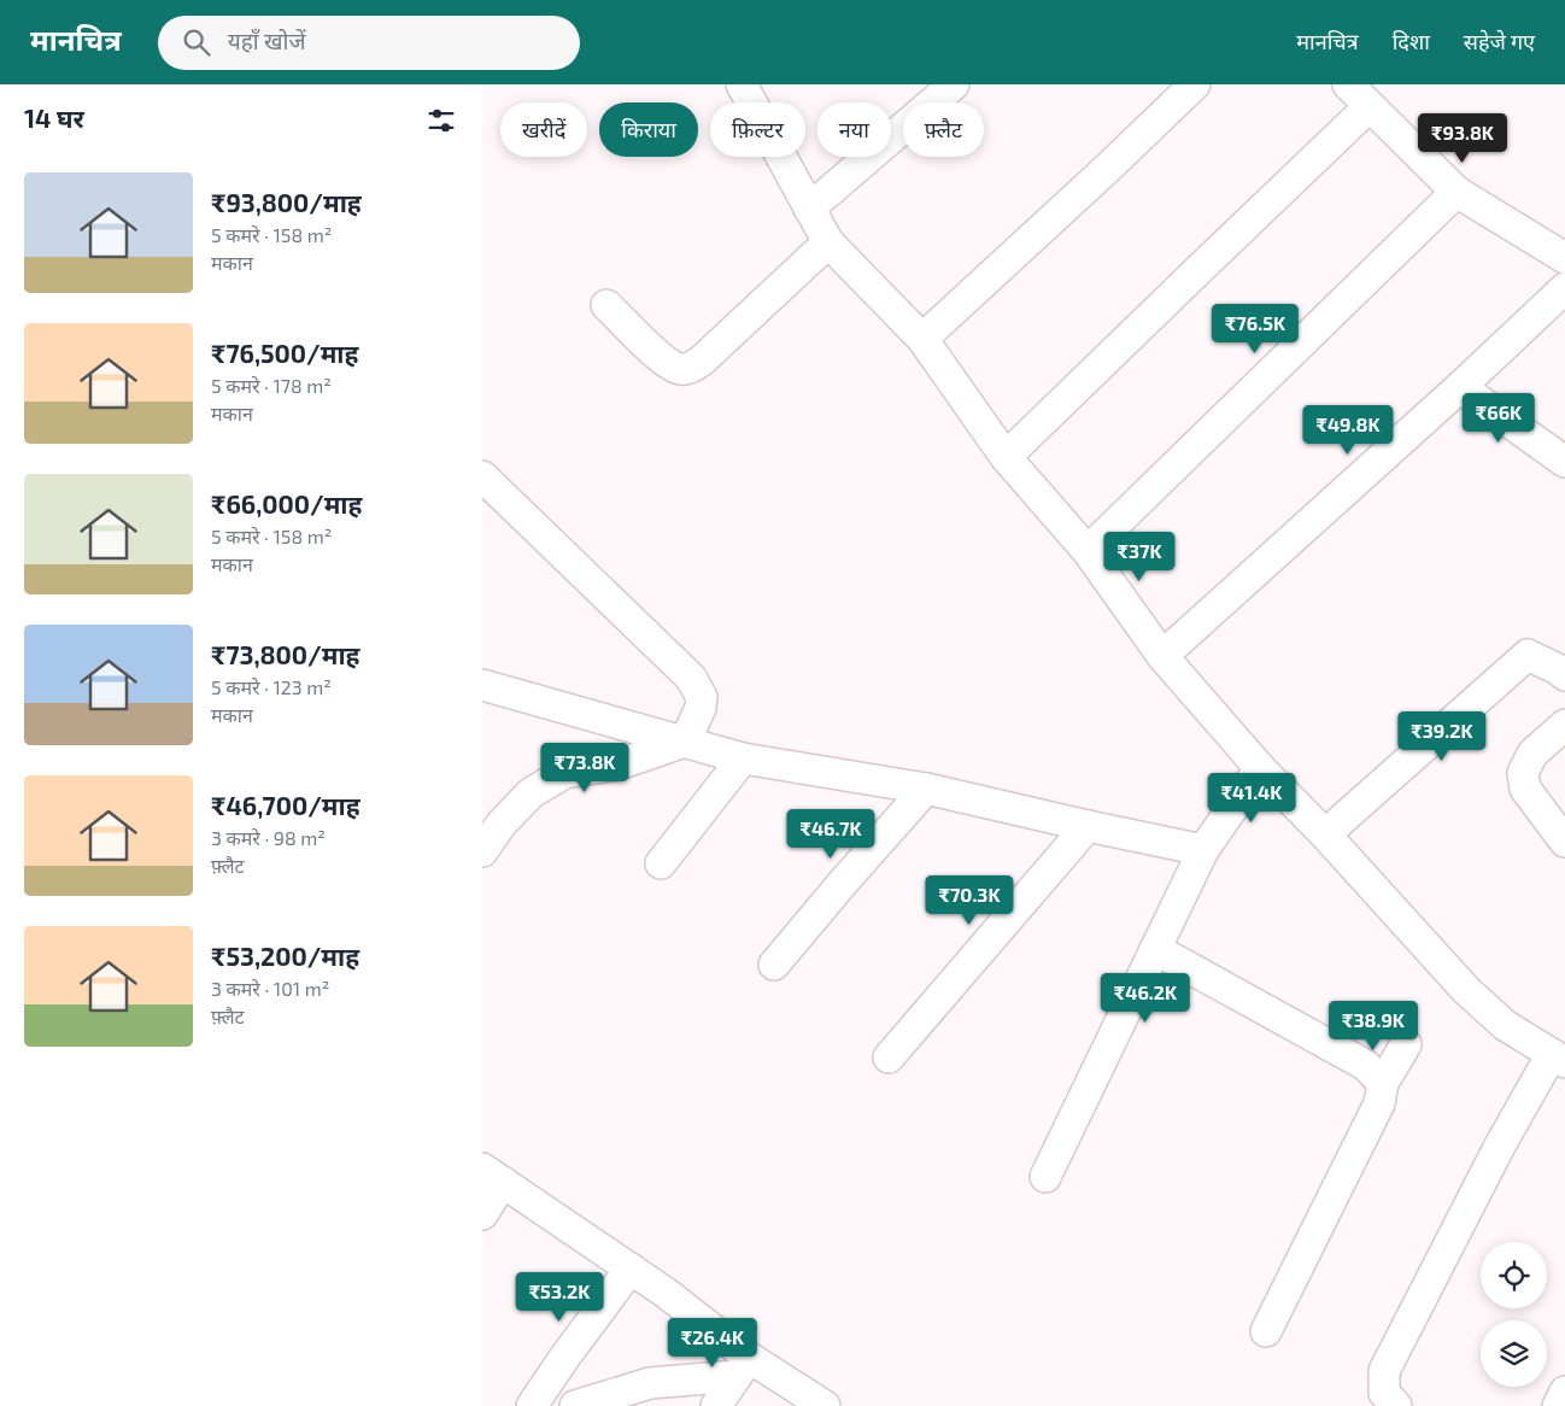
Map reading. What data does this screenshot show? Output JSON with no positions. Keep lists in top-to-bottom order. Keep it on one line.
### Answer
{"page":{"header":"मानचित्र","search":"यहाँ खोजें","nav":["मानचित्र","दिशा","सहेजे गए"],"heading":"14 घर","chip":["खरीदें","किराया","फ़िल्टर","नया","फ़्लैट"],"price":["₹93.8K","₹76.5K","₹66K","₹49.8K","₹37K","₹39.2K","₹73.8K","₹41.4K","₹46.7K","₹70.3K","₹46.2K","₹38.9K","₹53.2K","₹26.4K"],"list":[{"name":"₹93,800/माह","note":"5 कमरे · 158 m² · मकान"},{"name":"₹76,500/माह","note":"5 कमरे · 178 m² · मकान"},{"name":"₹66,000/माह","note":"5 कमरे · 158 m² · मकान"},{"name":"₹73,800/माह","note":"5 कमरे · 123 m² · मकान"},{"name":"₹46,700/माह","note":"3 कमरे · 98 m² · फ़्लैट"},{"name":"₹53,200/माह","note":"3 कमरे · 101 m² · फ़्लैट"}]}}
